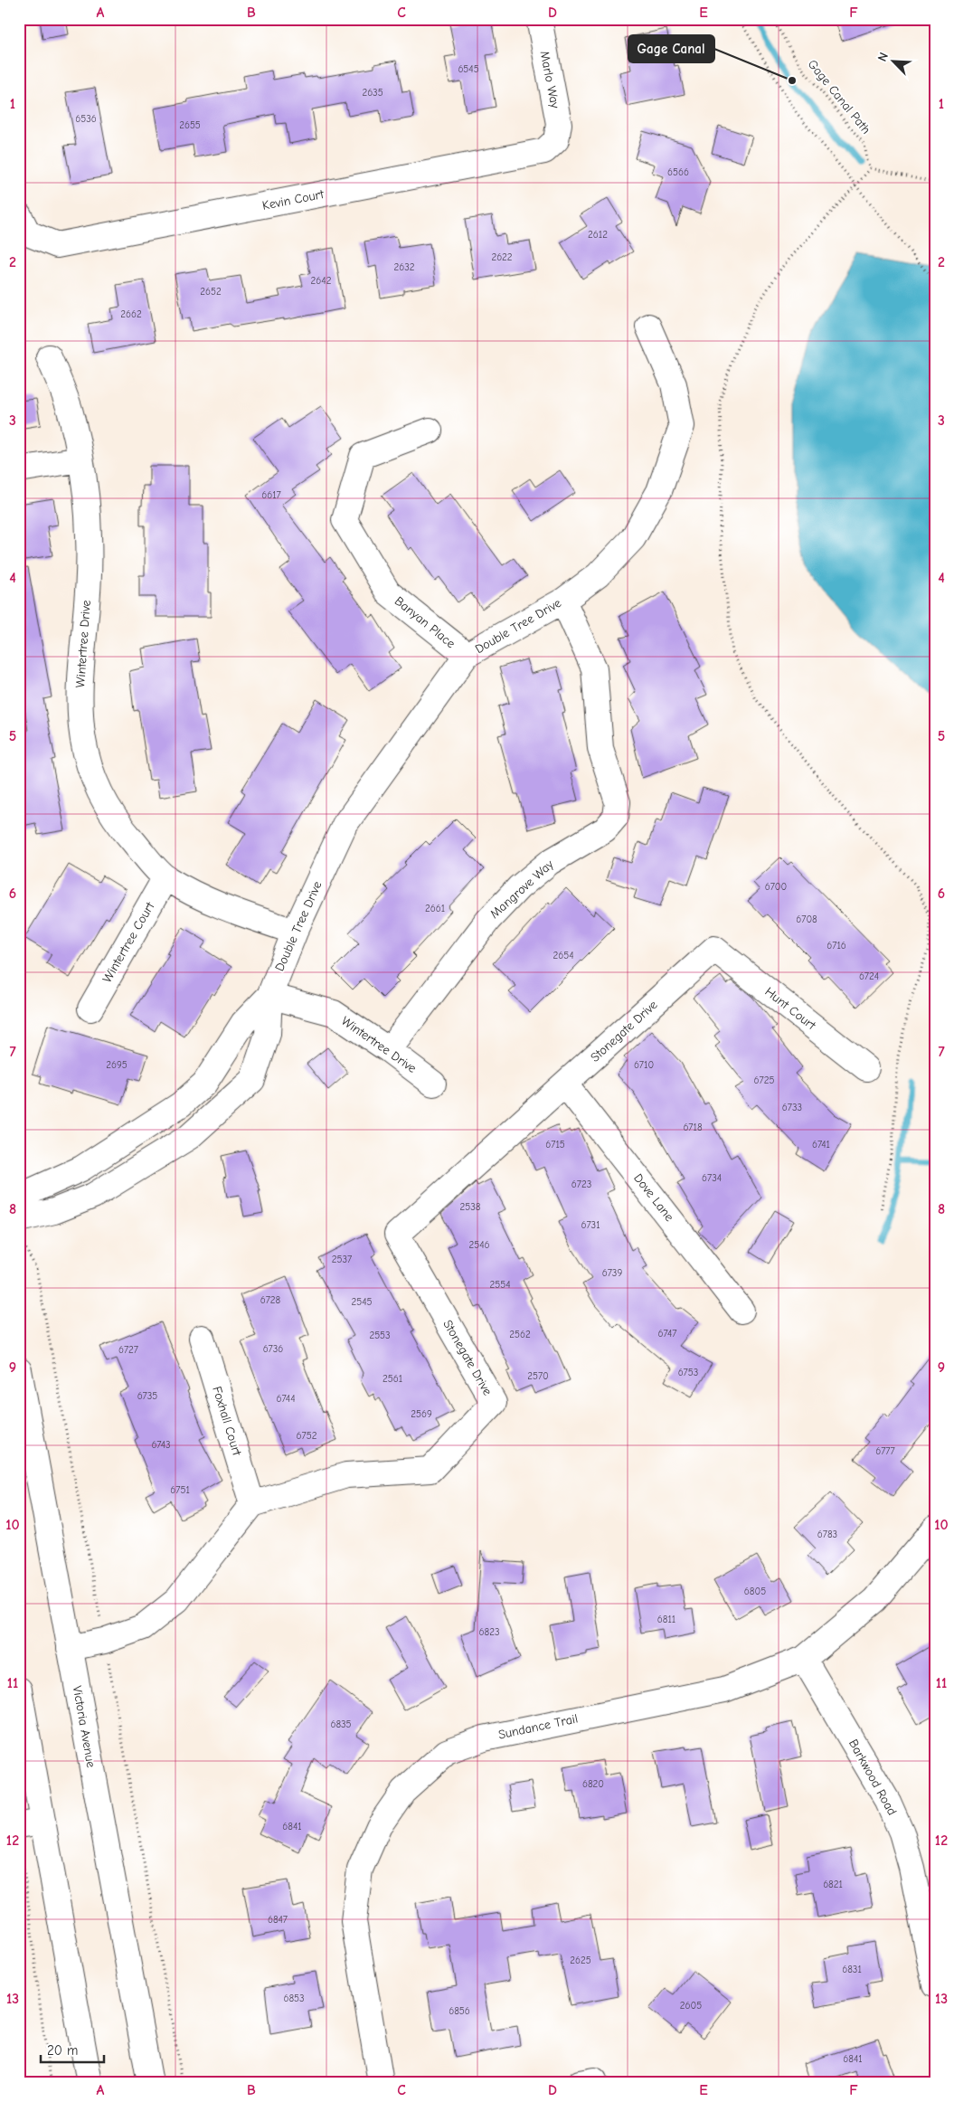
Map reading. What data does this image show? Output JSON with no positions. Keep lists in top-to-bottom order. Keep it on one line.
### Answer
{"streets":{"street":["Marlo Way","Kevin Court","Banyan Place","Double Tree Drive","Wintertree Drive","Mangrove Way","Wintertree Court","Hunt Court","Stonegate Drive","Dove Lane","Foxhall Court","Victoria Avenue","Sundance Trail","Barkwood Road"],"path":["Gage Canal Path"]},"crossings":[["Marlo Way","Kevin Court"],["Banyan Place","Double Tree Drive"],["Double Tree Drive","Wintertree Drive"],["Double Tree Drive","Mangrove Way"],["Wintertree Drive","Mangrove Way"],["Wintertree Drive","Wintertree Court"],["Hunt Court","Stonegate Drive"],["Stonegate Drive","Dove Lane"],["Stonegate Drive","Foxhall Court"],["Sundance Trail","Barkwood Road"]],"places":["Gage Canal"],"house_numbers":["6545","2635","6536","2655","6566","2612","2622","2632","2642","2652","2662","6617","6700","2661","6708","6716","2654","6724","2695","6710","6725","6733","6718","6715","6741","6734","6723","2538","6731","2546","2537","6739","2554","6728","2545","6747","2562","2553","6736","6727","6753","2570","2561","6735","6744","2569","6752","6743","6777","6751","6783","6805","6811","6823","6835","6820","6841","6821","6847","2625","6831","6853","2605","6856","6841"],"scale_bar":"20 m","north":"top left","grid":{"columns":["A","B","C","D","E","F"],"rows":["1","2","3","4","5","6","7","8","9","10","11","12","13"]}}
